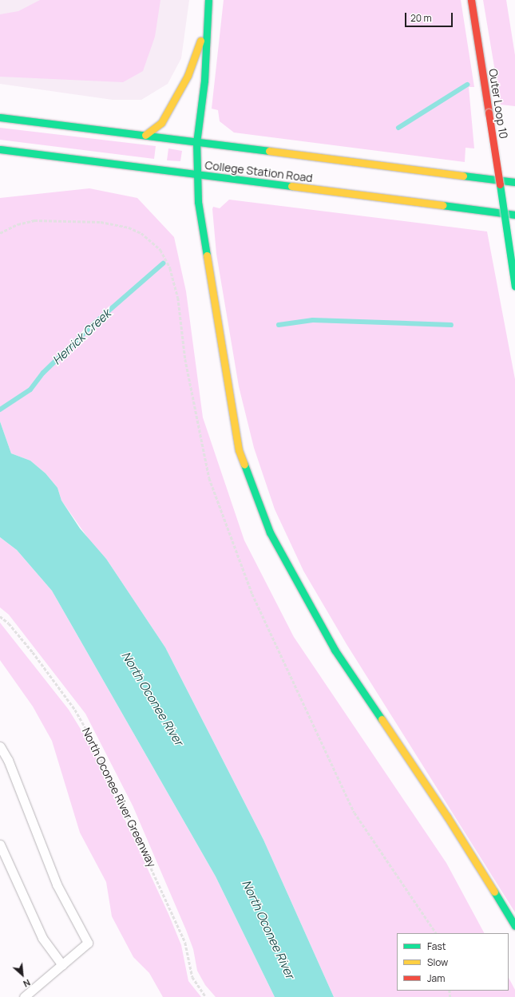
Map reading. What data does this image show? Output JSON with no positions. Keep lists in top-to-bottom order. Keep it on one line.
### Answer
{"streets":{"main road":["Outer Loop 10","College Station Road"],"path":["North Oconee River Greenway"]},"water":["Herrick Creek","North Oconee River"],"legend":["Fast","Slow","Jam"],"scale_bar":"20 m","north":"bottom right"}
